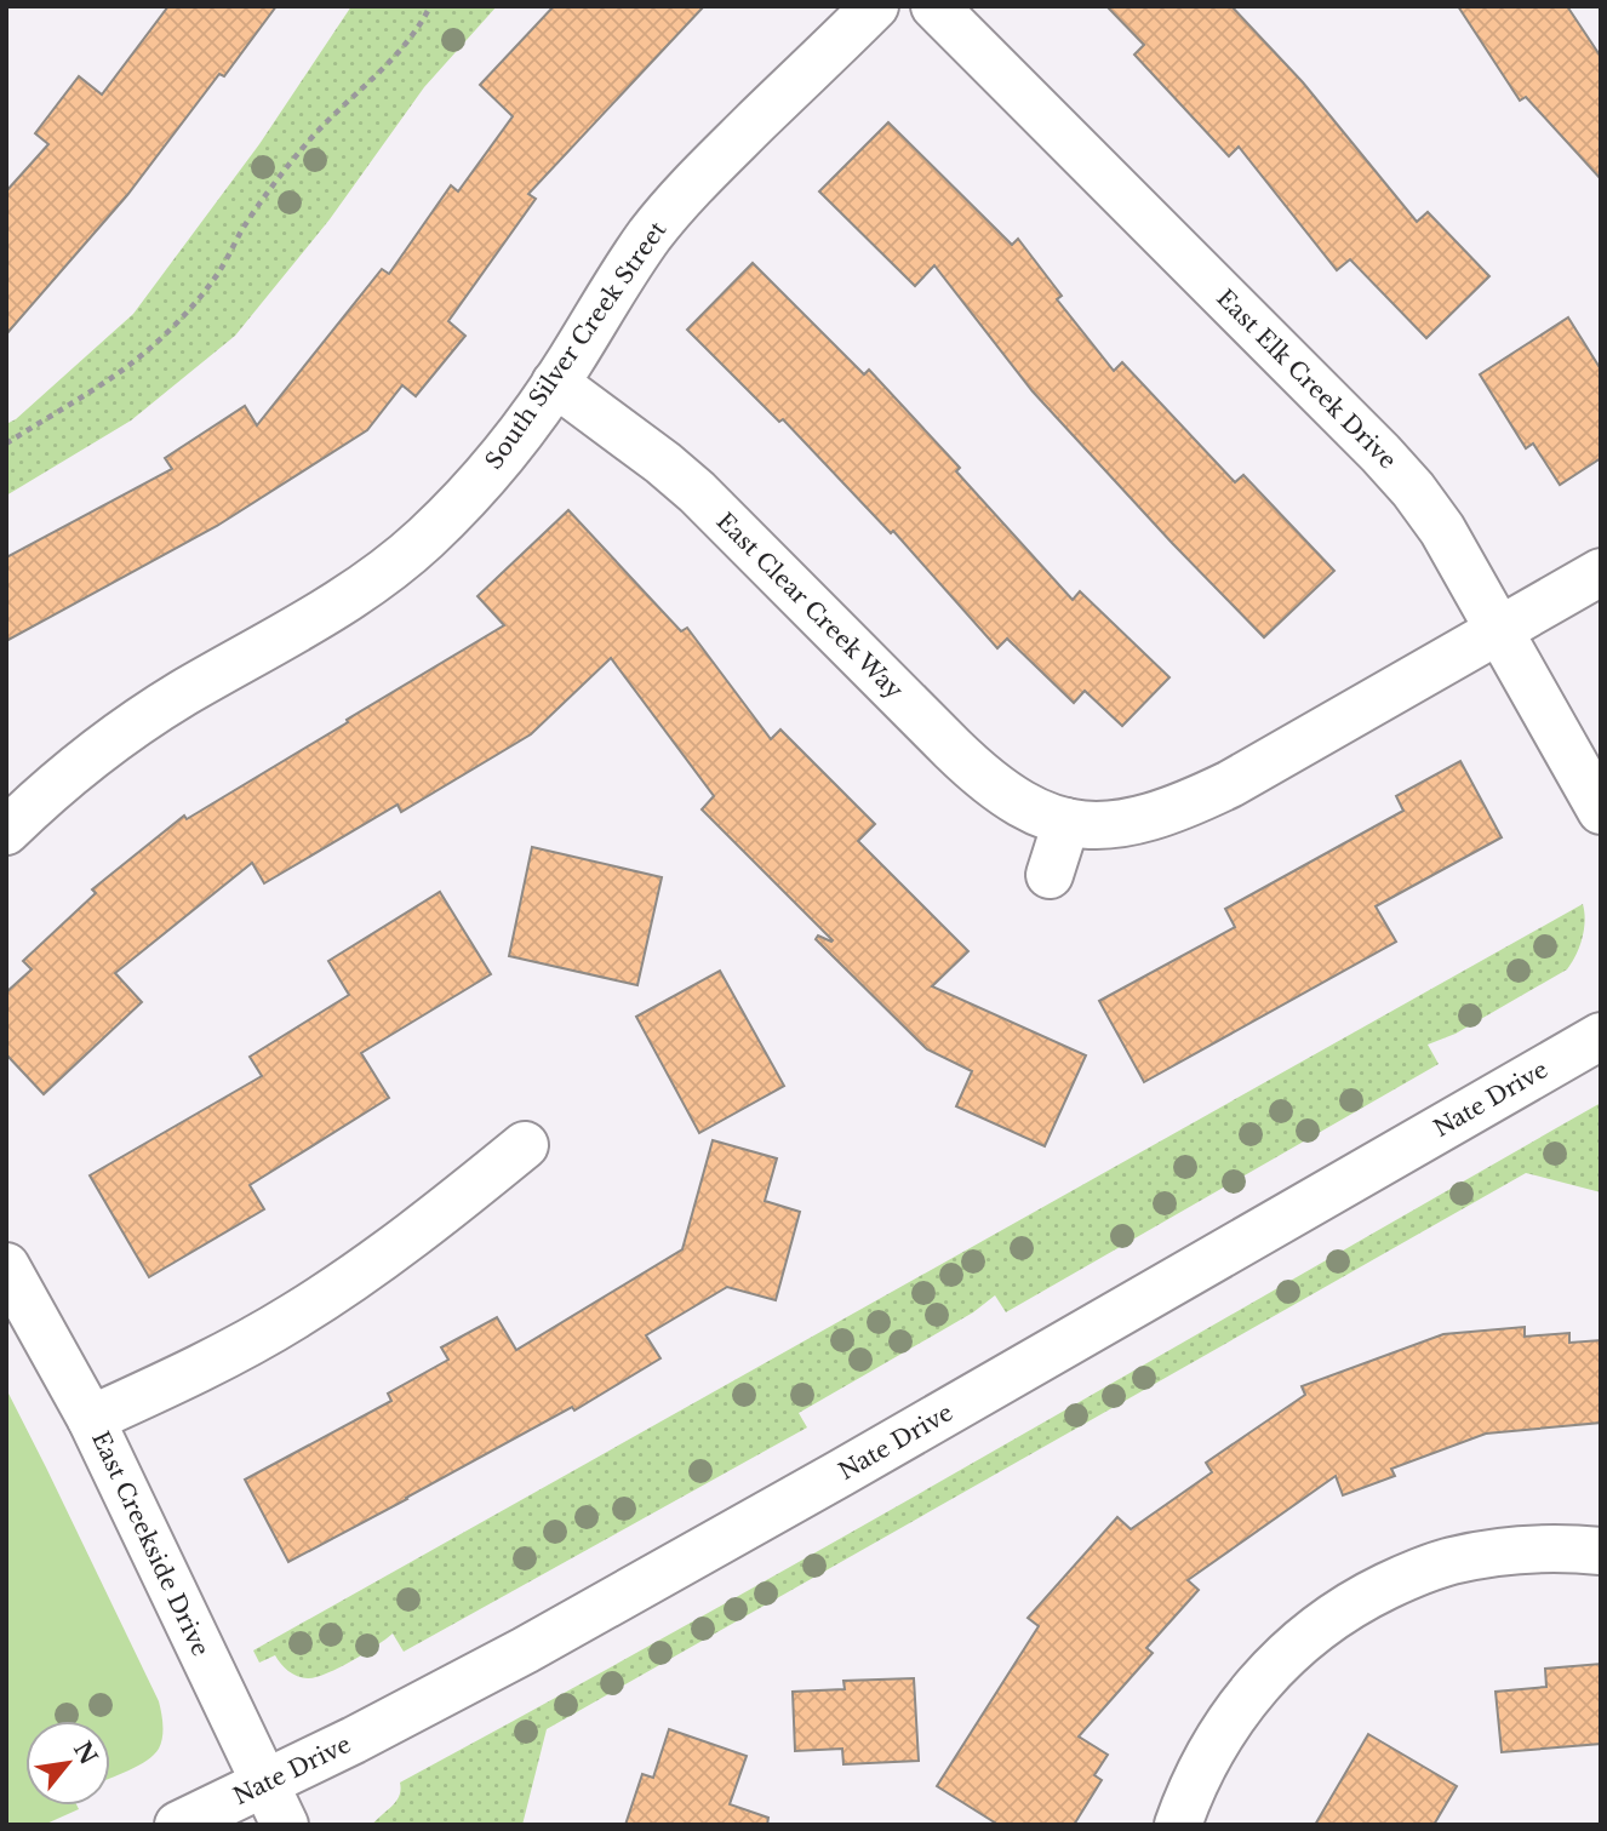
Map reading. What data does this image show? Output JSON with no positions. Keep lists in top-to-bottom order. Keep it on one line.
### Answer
{"streets":{"street":["South Silver Creek Street","East Elk Creek Drive","East Clear Creek Way","Nate Drive","East Creekside Drive"]},"crossings":[["South Silver Creek Street","East Clear Creek Way"],["East Elk Creek Drive","East Clear Creek Way"],["Nate Drive","East Creekside Drive"]],"north":"top right"}
